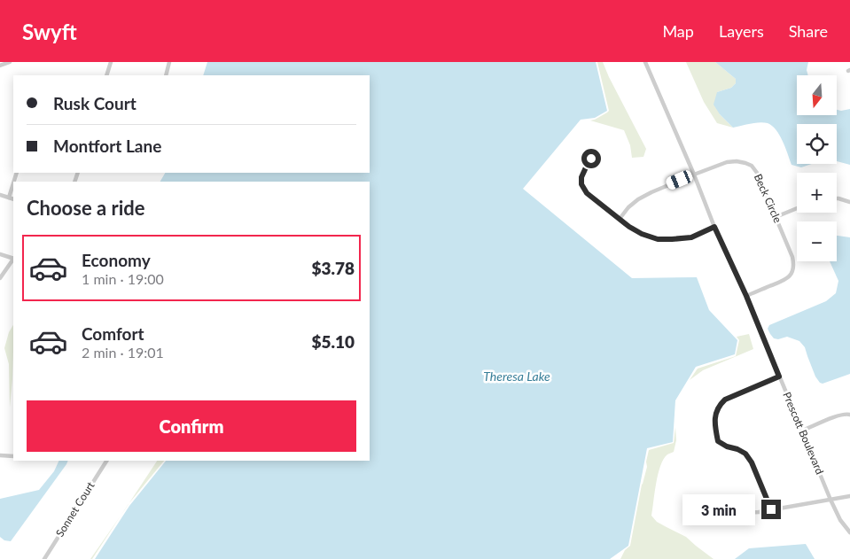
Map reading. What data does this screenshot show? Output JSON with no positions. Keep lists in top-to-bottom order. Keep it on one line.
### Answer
{"streets":{"street":["Beck Circle","Prescott Boulevard","Sonnet Court"]},"crossings":[["Beck Circle","Prescott Boulevard"]],"water":["Theresa Lake"],"north":"bottom","page":{"header":"Swyft","nav":["Map","Layers","Share"],"map_buttons":["+","−"],"banner":["Rusk Court","Montfort Lane"],"heading":"Choose a ride","list":[{"name":"Economy","note":"1 min · 19:00","value":"$3.78"},{"name":"Comfort","note":"2 min · 19:01","value":"$5.10"}],"buttons":"Confirm","bubble":"3 min"}}
